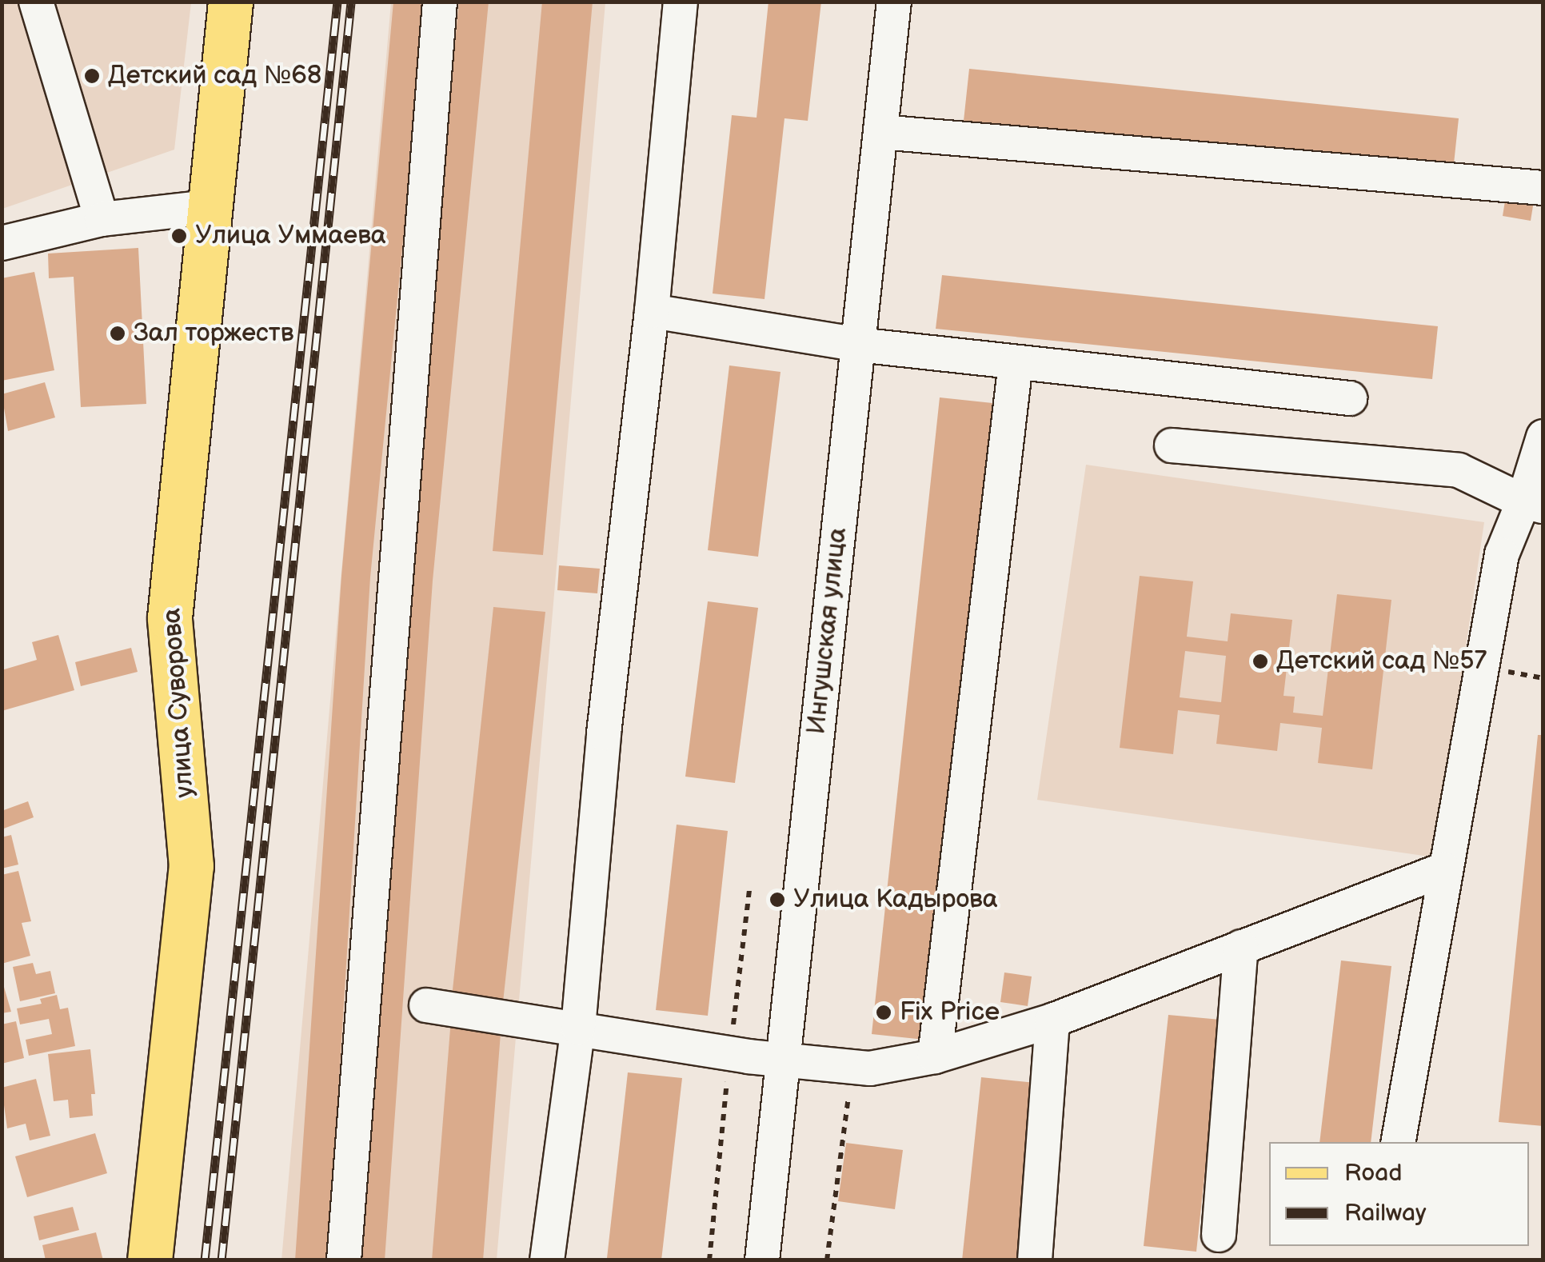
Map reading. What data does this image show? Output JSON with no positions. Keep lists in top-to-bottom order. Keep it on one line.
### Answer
{"streets":{"main road":["улица Суворова"],"street":["Ингушская улица"]},"places":["Детский сад №68","Улица Уммаева","Зал торжеств","Детский сад №57","Улица Кадырова","Fix Price"],"legend":["Road","Railway"]}
